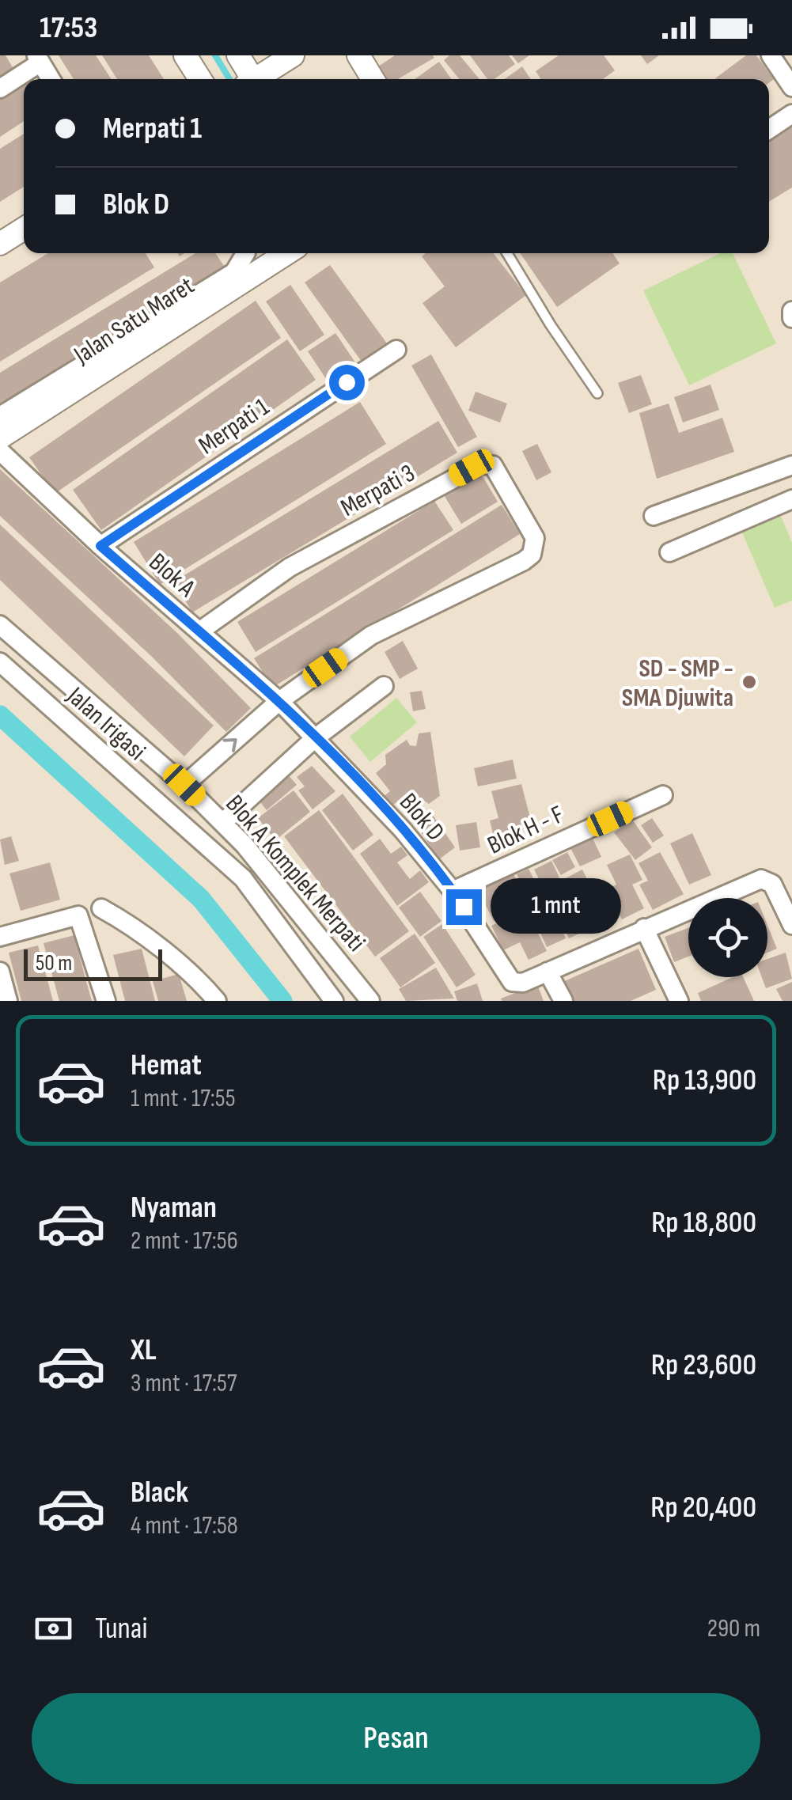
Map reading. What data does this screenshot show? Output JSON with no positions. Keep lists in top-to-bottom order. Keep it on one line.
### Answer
{"streets":{"street":["Jalan Satu Maret","Merpati 1","Merpati 3","Blok A","Jalan Irigasi","Blok D","Blok H - F","Blok A Komplek Merpati"]},"crossings":[["Merpati 1","Blok A"],["Merpati 3","Blok A"],["Merpati 3","Blok D"],["Blok A","Blok D"],["Blok D","Blok H - F"]],"places":["SD - SMP - SMA Djuwita"],"scale_bar":"50 m","page":{"status":"17:53","banner":["Merpati 1","Blok D"],"bubble":"1 mnt","scale":"50 m","list":[{"name":"Hemat","note":"1 mnt · 17:55","value":"Rp 13,900"},{"name":"Nyaman","note":"2 mnt · 17:56","value":"Rp 18,800"},{"name":"XL","note":"3 mnt · 17:57","value":"Rp 23,600"},{"name":"Black","note":"4 mnt · 17:58","value":"Rp 20,400"}],"pay":["Tunai","290 m"],"buttons":"Pesan"}}
